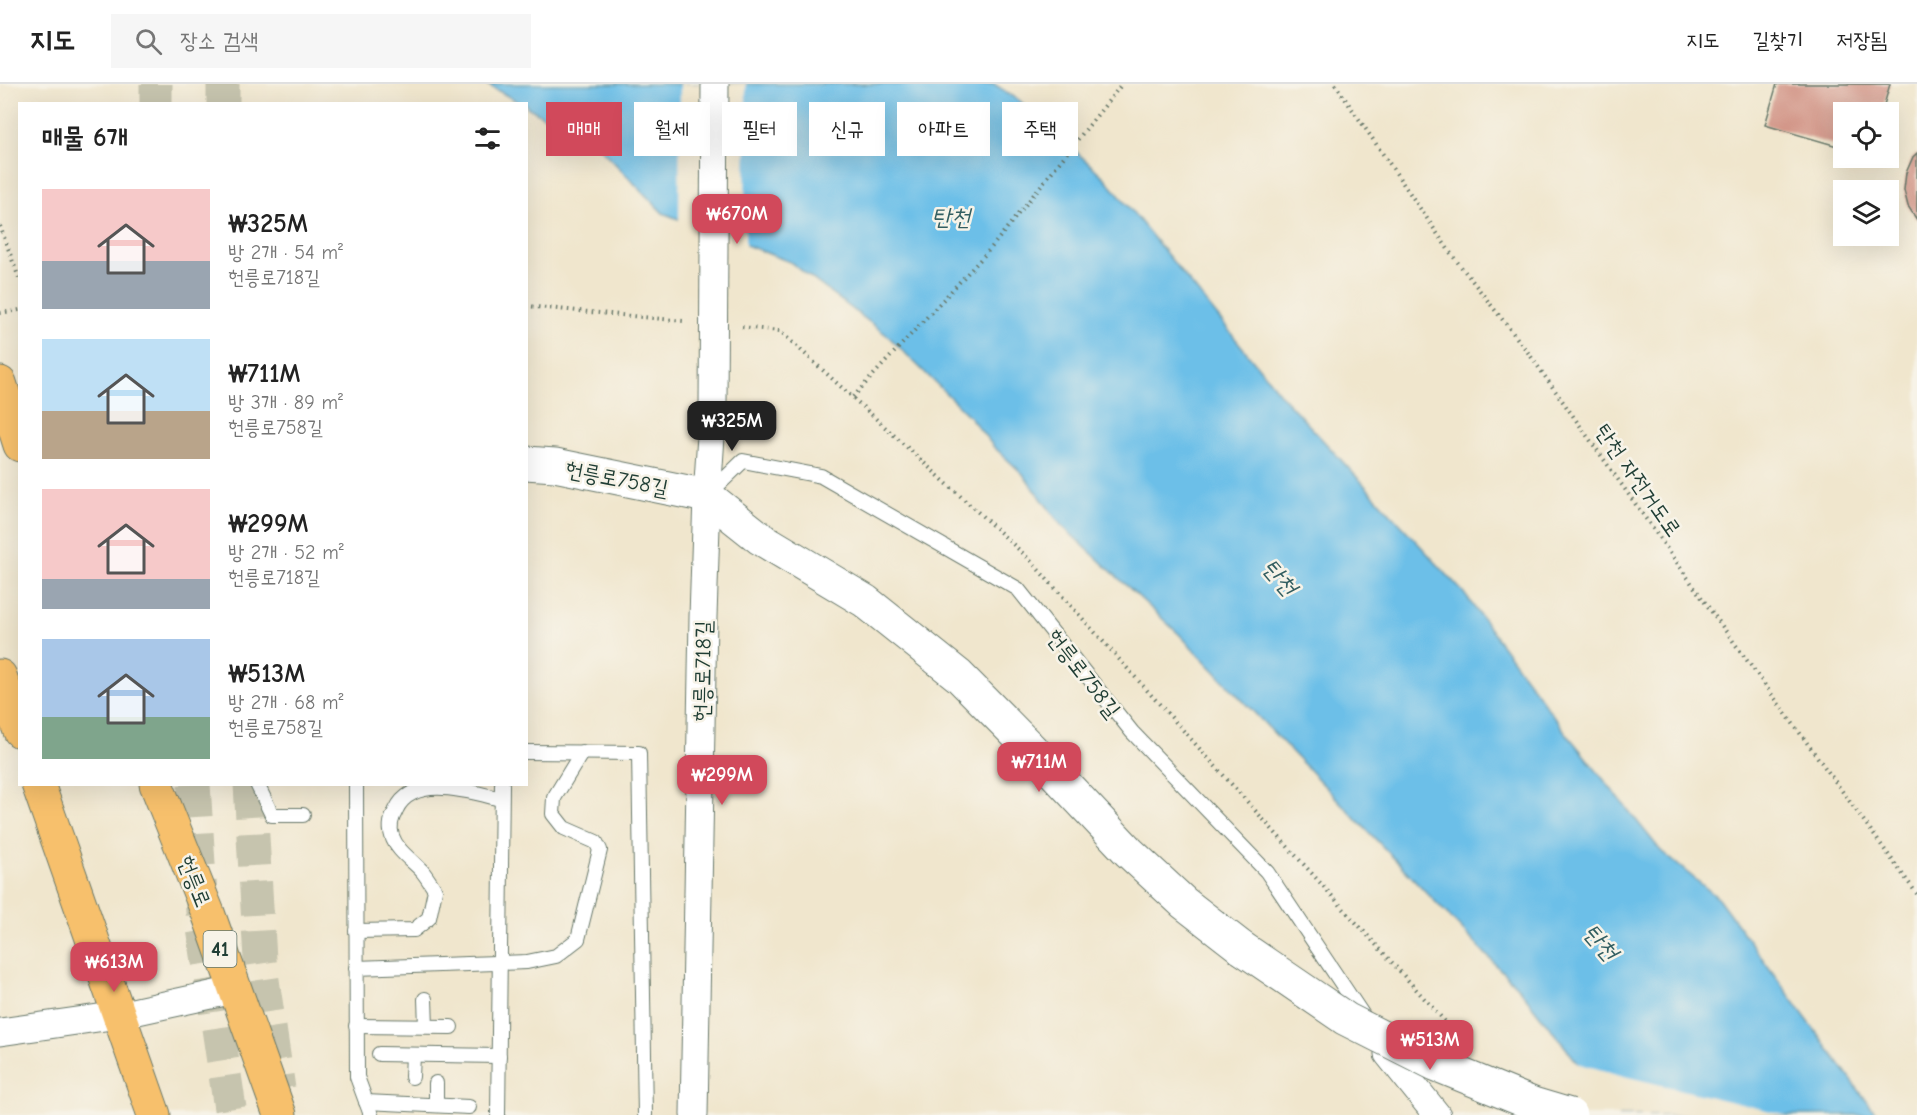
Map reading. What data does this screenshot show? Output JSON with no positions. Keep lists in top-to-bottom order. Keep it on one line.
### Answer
{"streets":{"main road":["헌릉로","41"],"street":["헌릉로758길","헌릉로718길"],"path":["탄천 자전거도로"]},"crossings":[["헌릉로758길","헌릉로718길"]],"water":["탄천"],"page":{"header":"지도","search":"장소 검색","nav":["지도","길찾기","저장됨"],"chip":["매매","월세","필터","신규","아파트","주택"],"heading":"매물 6개","list":[{"name":"₩325M","note":"방 2개 · 54 m² · 헌릉로718길"},{"name":"₩711M","note":"방 3개 · 89 m² · 헌릉로758길"},{"name":"₩299M","note":"방 2개 · 52 m² · 헌릉로718길"},{"name":"₩513M","note":"방 2개 · 68 m² · 헌릉로758길"}],"price":["₩670M","₩325M","₩711M","₩299M","₩613M","₩513M"]}}
